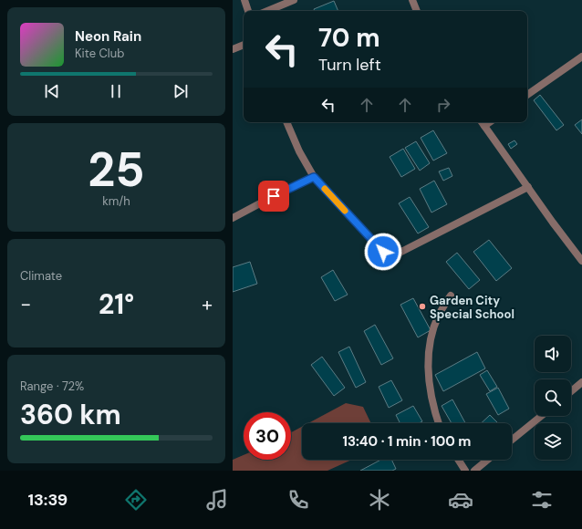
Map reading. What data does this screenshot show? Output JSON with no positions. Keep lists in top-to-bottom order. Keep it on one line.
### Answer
{"places":["Garden City Special School"],"page":{"turn":["70 m","Turn left"],"song":["Neon Rain","Kite Club"],"tile":[["25","km/h"],"Climate",["Range · 72%","360 km"]],"heat":["−","21°","+"],"limit":"30","trip":"13:40 · 1 min · 100 m","tabs":"13:39"}}
